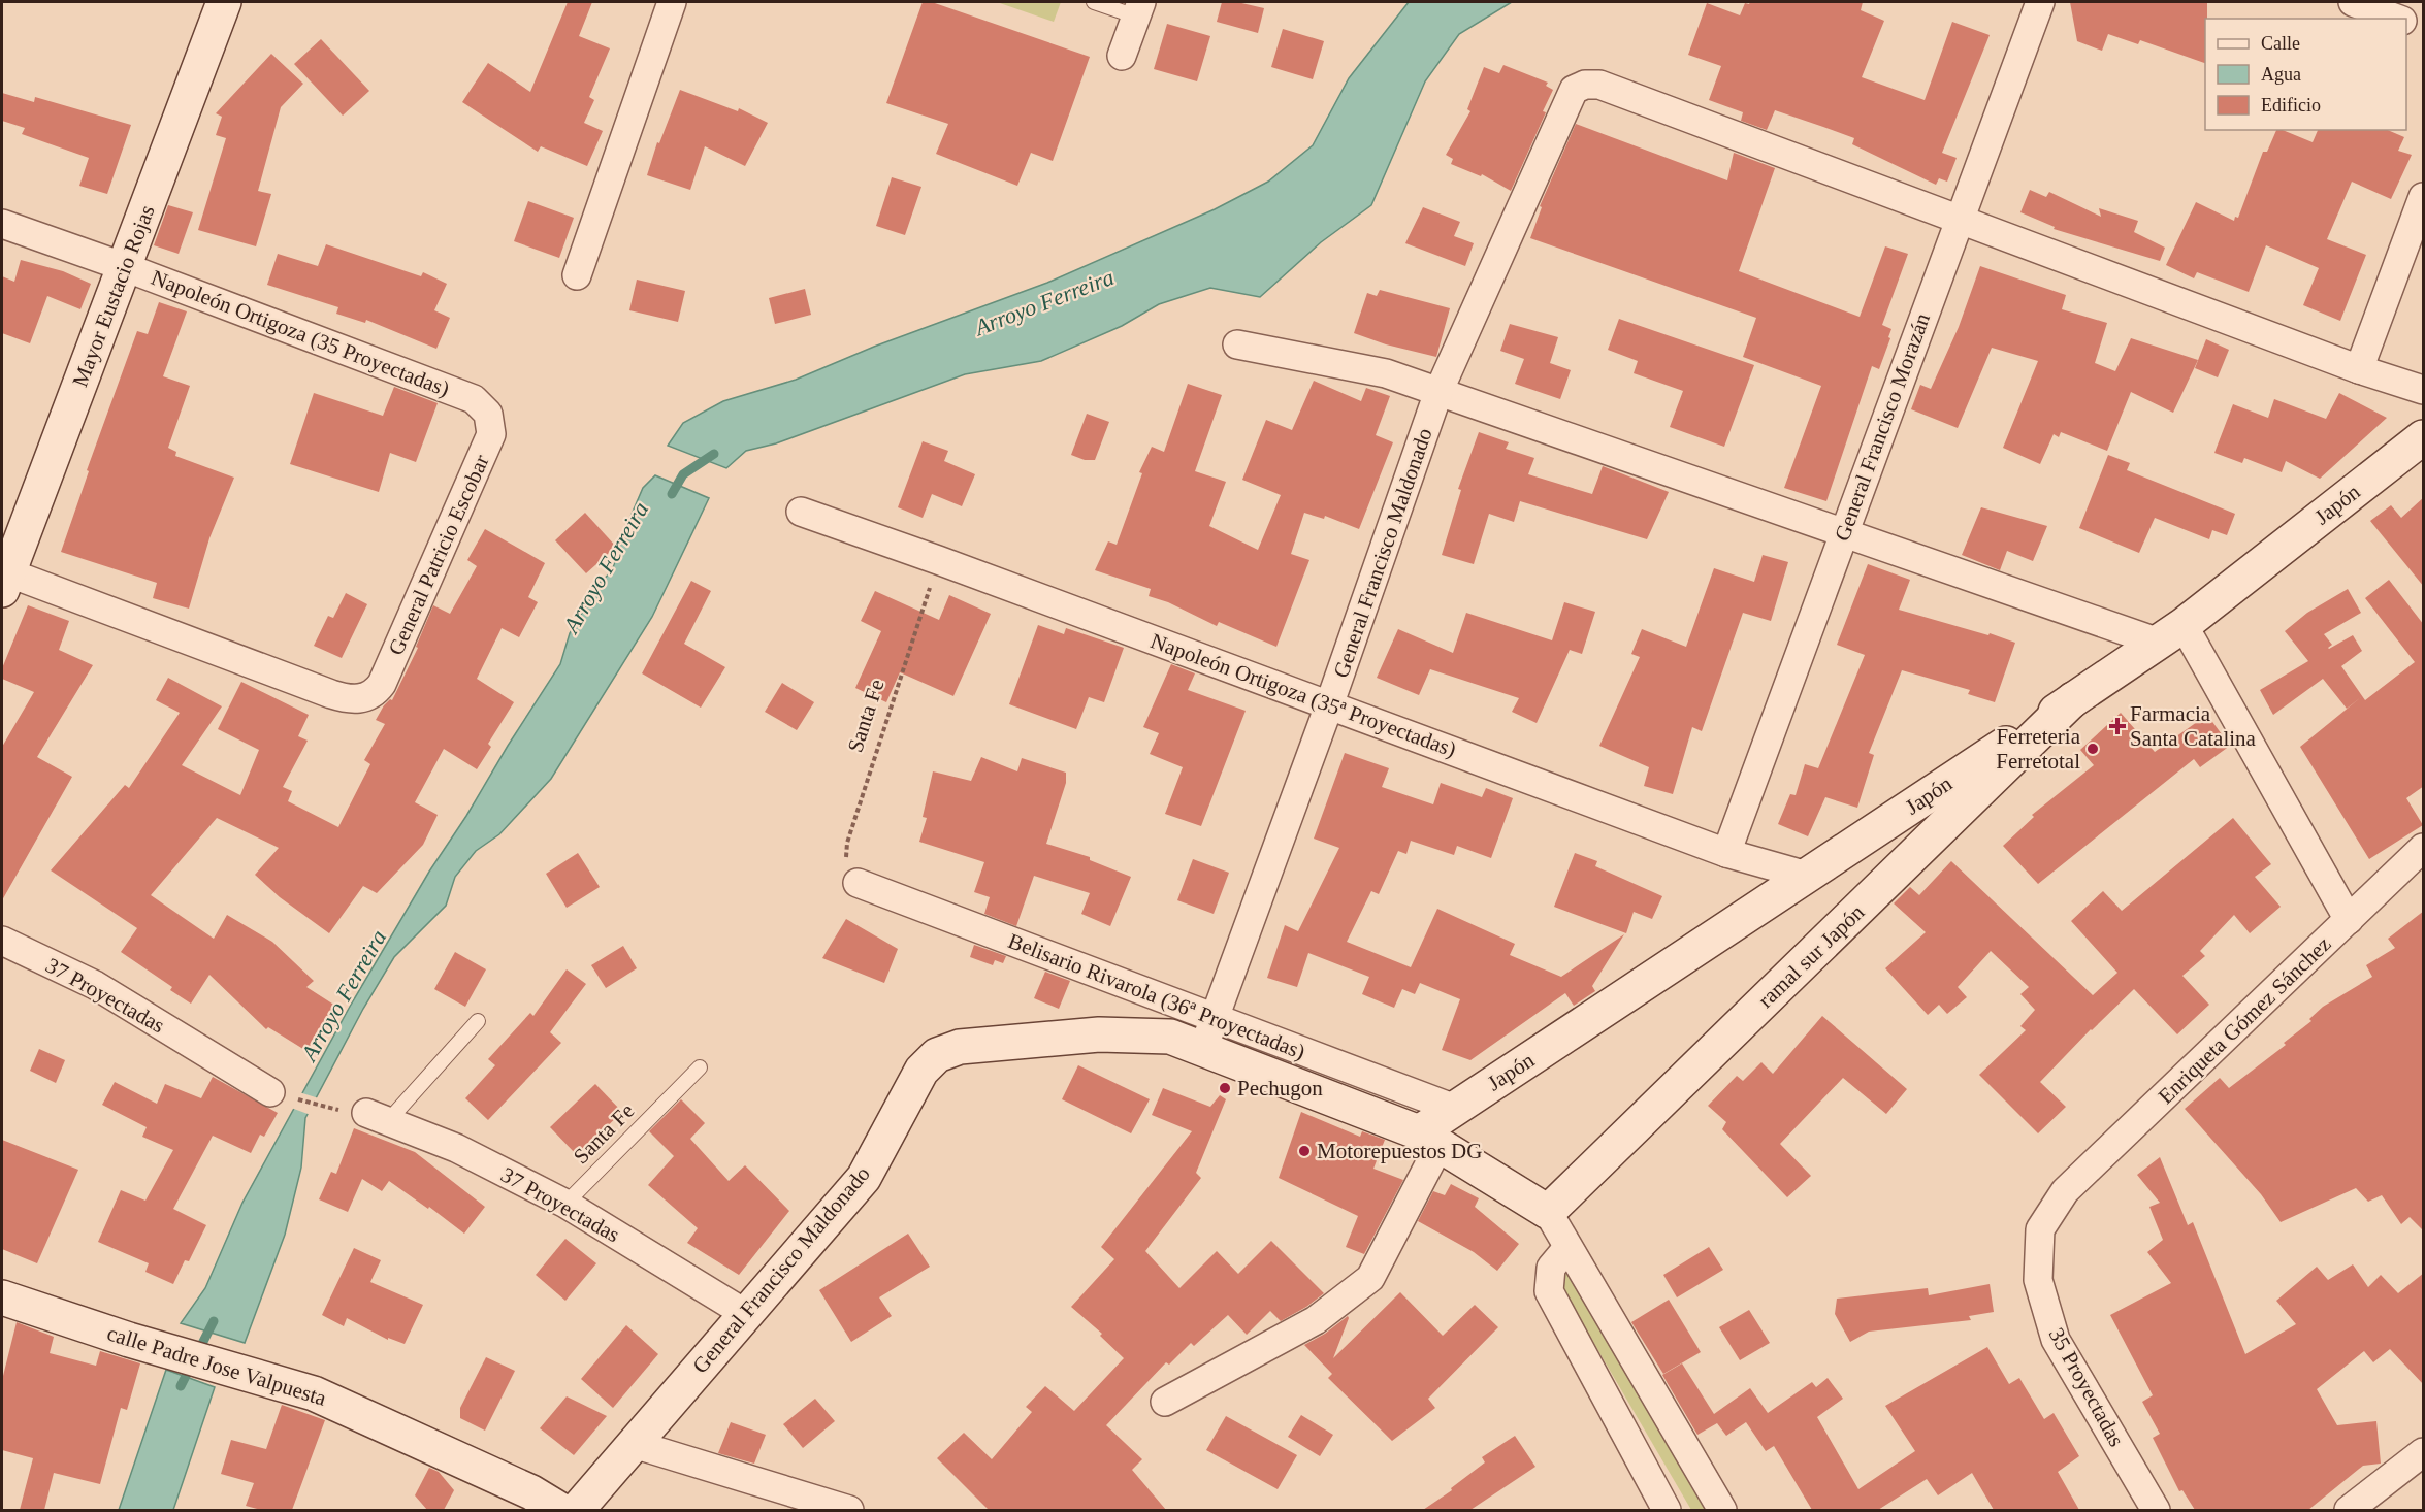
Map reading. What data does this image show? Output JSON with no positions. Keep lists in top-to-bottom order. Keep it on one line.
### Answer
{"streets":{"street":["Mayor Eustacio Rojas","Napoleón Ortigoza (35 Proyectadas)","General Francisco Morazán","Japón","General Francisco Maldonado","General Patricio Escobar","Napoleón Ortigoza (35ª Proyectadas)","ramal sur Japón","37 Proyectadas","Belisario Rivarola (36ª Proyectadas)","Enriqueta Gómez Sánchez","calle Padre Jose Valpuesta","35 Proyectadas"],"lane":["Santa Fe"]},"crossings":[["Mayor Eustacio Rojas","Napoleón Ortigoza (35 Proyectadas)"],["Mayor Eustacio Rojas","General Patricio Escobar"],["Napoleón Ortigoza (35 Proyectadas)","General Patricio Escobar"],["General Francisco Morazán","General Francisco Maldonado"],["General Francisco Morazán","Napoleón Ortigoza (35ª Proyectadas)"],["Japón","General Francisco Maldonado"],["Japón","Napoleón Ortigoza (35ª Proyectadas)"],["Japón","ramal sur Japón"],["Japón","Belisario Rivarola (36ª Proyectadas)"],["General Francisco Maldonado","Napoleón Ortigoza (35ª Proyectadas)"],["General Francisco Maldonado","ramal sur Japón"],["General Francisco Maldonado","37 Proyectadas"],["General Francisco Maldonado","Belisario Rivarola (36ª Proyectadas)"],["Napoleón Ortigoza (35ª Proyectadas)","Santa Fe"],["Santa Fe","37 Proyectadas"],["Santa Fe","Belisario Rivarola (36ª Proyectadas)"],["Enriqueta Gómez Sánchez","35 Proyectadas"]],"water":["Arroyo Ferreira"],"places":{"health":["Farmacia Santa Catalina"],"other":["Ferreteria Ferretotal","Pechugon","Motorepuestos DG"]},"legend":["Calle","Agua","Edificio"]}
